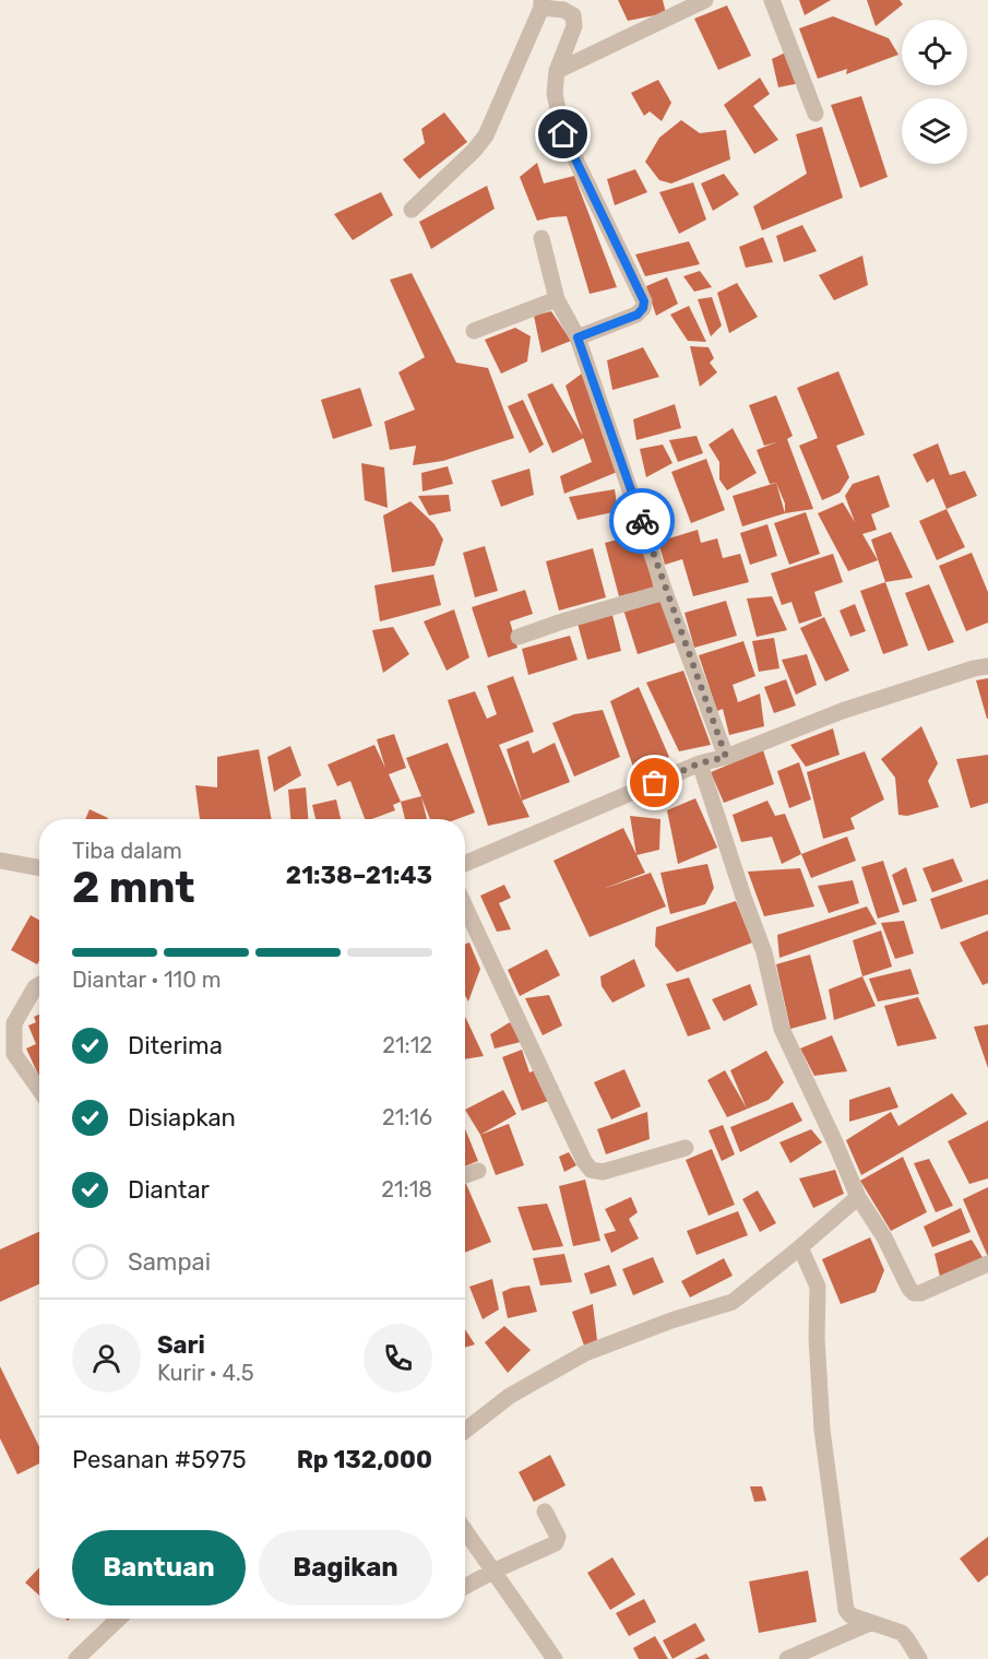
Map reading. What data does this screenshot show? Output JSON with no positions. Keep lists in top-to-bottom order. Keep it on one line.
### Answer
{"page":{"heading":["2 mnt","Tiba dalam","21:38–21:43"],"panel":["Sari","Kurir · 4.5","Pesanan #5975","Rp 132,000"],"bar":"Diantar · 110 m","list":[["Diterima","21:12"],["Disiapkan","21:16"],["Diantar","21:18"],"Sampai"],"buttons":["Bantuan","Bagikan"]}}
